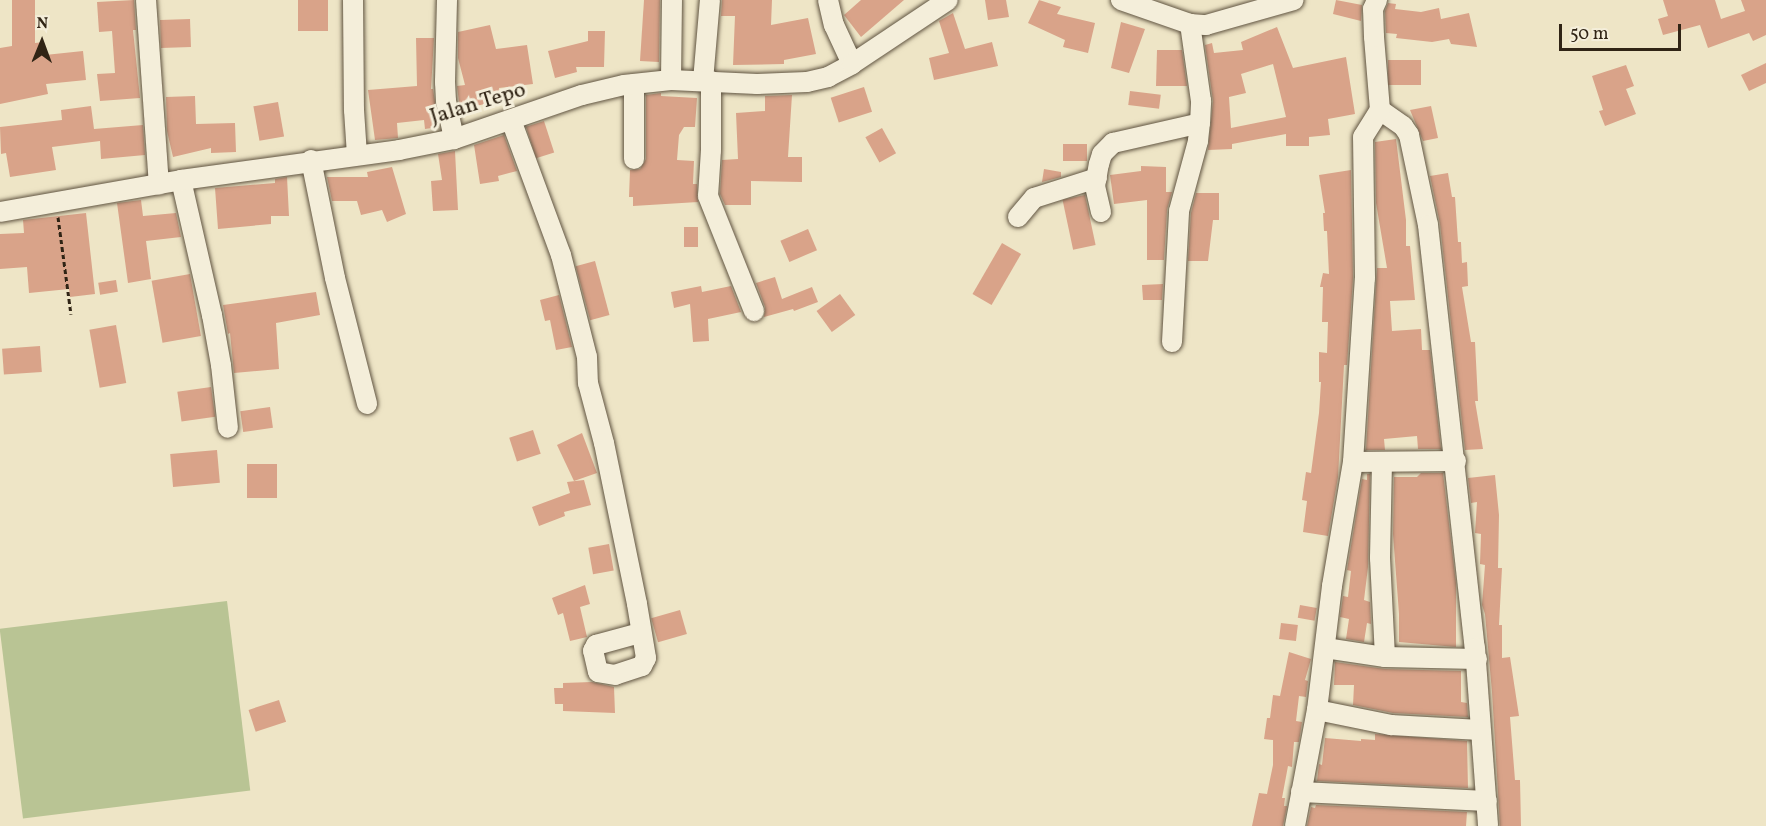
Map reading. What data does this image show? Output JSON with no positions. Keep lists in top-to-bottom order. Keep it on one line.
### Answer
{"streets":{"street":["Jalan Tepo"]},"scale_bar":"50 m","north":"top"}
